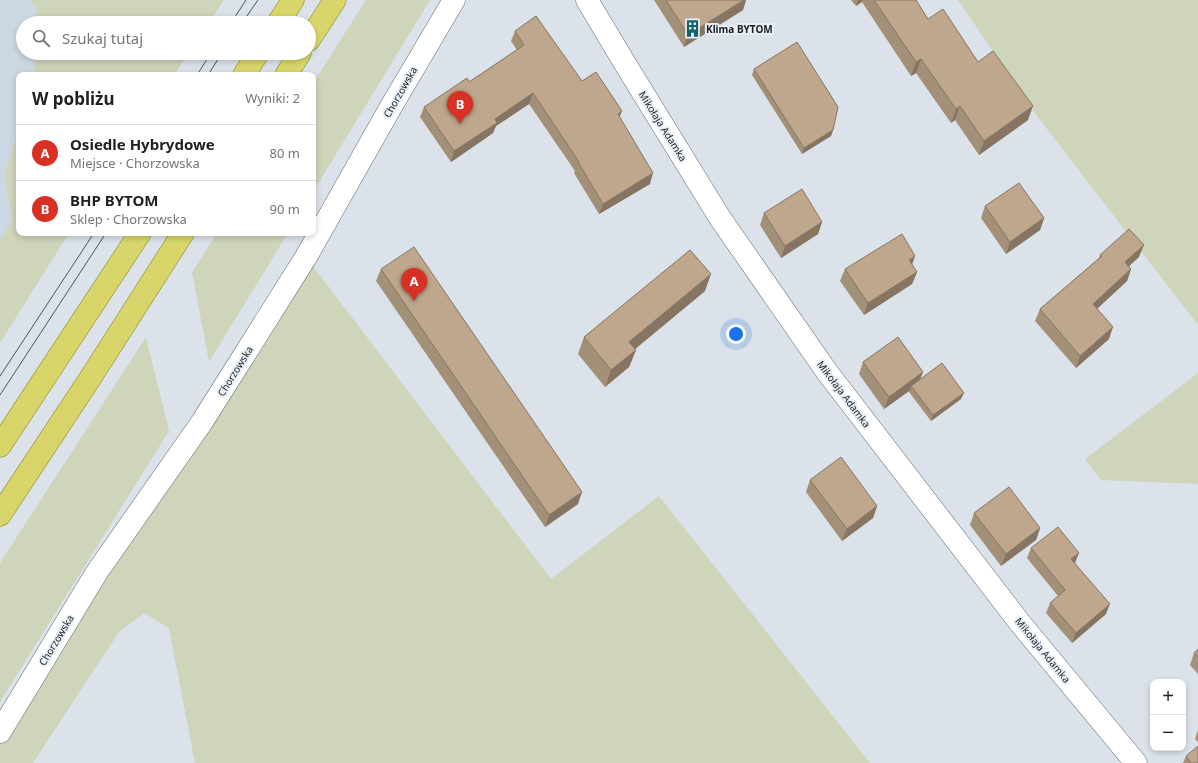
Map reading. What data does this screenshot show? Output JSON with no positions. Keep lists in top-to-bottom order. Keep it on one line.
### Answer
{"streets":{"street":["Chorzowska","Mikołaja Adamka"]},"places":{"building":["Klima BYTOM"]},"page":{"search":"Szukaj tutaj","heading":["W pobliżu","Wyniki: 2"],"pins":["B","A"],"list":[{"mark":"A","name":"Osiedle Hybrydowe","note":"Miejsce · Chorzowska","value":"80 m"},{"mark":"B","name":"BHP BYTOM","note":"Sklep · Chorzowska","value":"90 m"}],"map_buttons":["+","−"]}}
